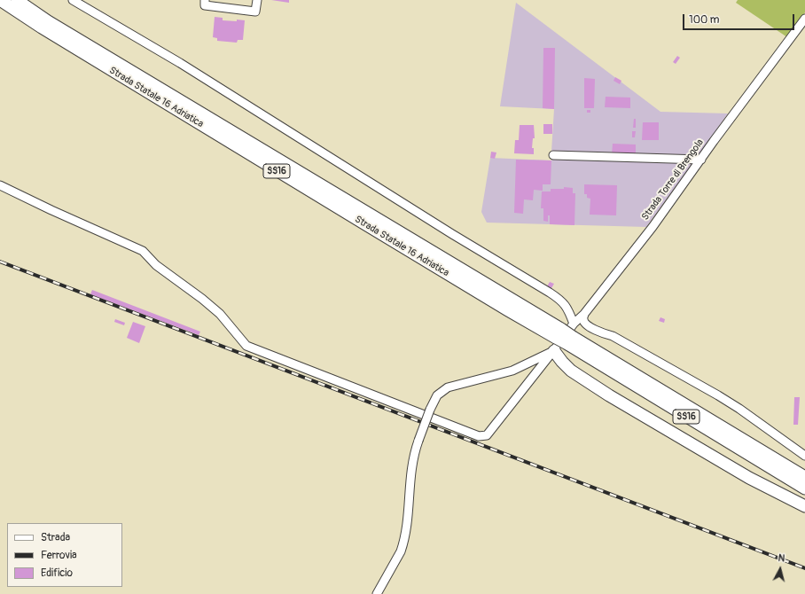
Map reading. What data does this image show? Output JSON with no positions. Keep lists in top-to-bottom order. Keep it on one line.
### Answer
{"streets":{"highway":["Strada Statale 16 Adriatica","SS16"],"street":["Strada Torre di Brengola"]},"legend":["Strada","Ferrovia","Edificio"],"scale_bar":"100 m","north":"top"}
